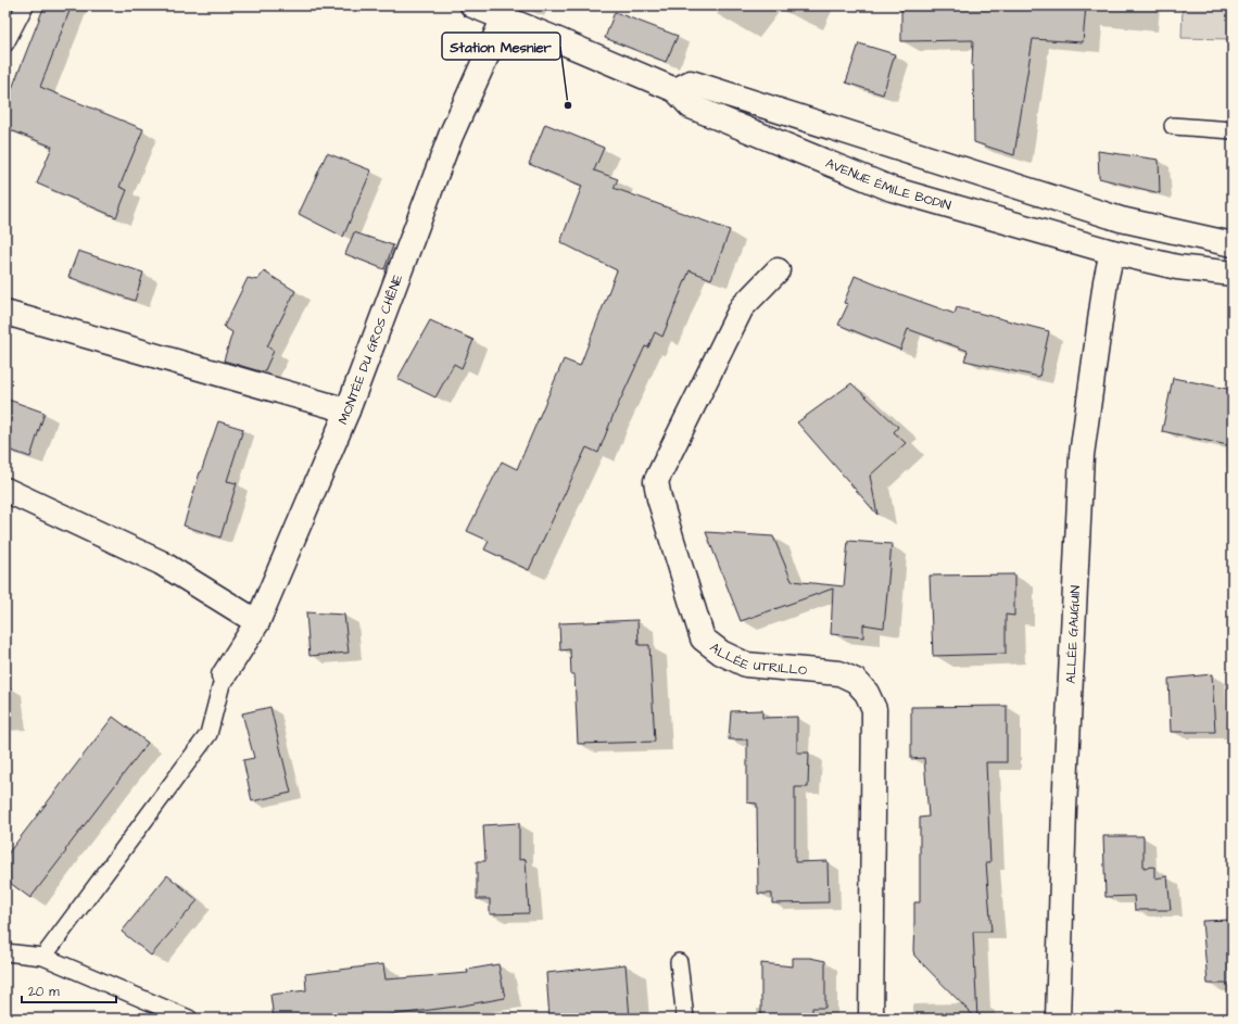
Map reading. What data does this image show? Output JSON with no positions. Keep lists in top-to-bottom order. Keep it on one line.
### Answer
{"streets":{"street":["AVENUE ÉMILE BODIN","MONTÉE DU GROS CHÊNE","ALLÉE GAUGUIN","ALLÉE UTRILLO"]},"crossings":[["AVENUE ÉMILE BODIN","MONTÉE DU GROS CHÊNE"],["AVENUE ÉMILE BODIN","ALLÉE GAUGUIN"]],"places":["Station Mesnier"],"scale_bar":"20 m"}
